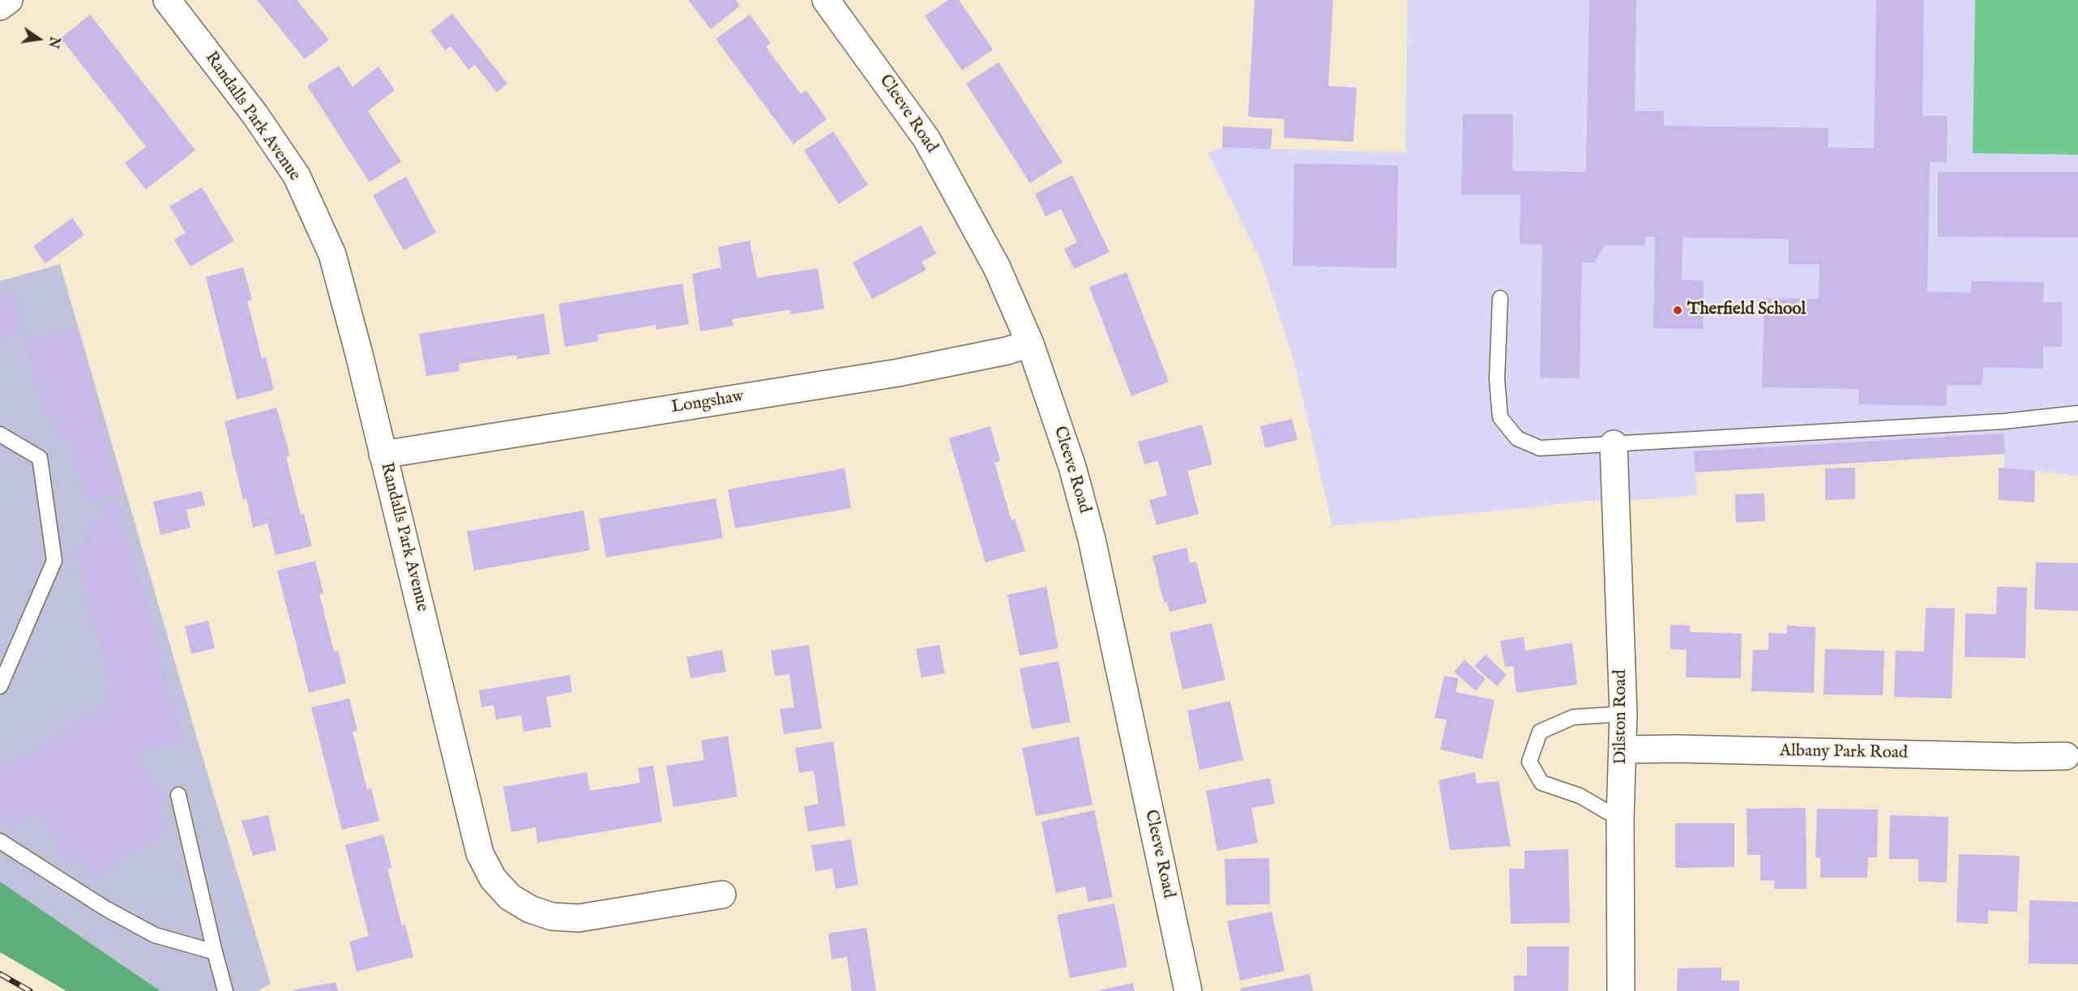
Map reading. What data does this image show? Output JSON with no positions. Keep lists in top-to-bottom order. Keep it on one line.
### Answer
{"streets":{"street":["Cleeve Road","Randalls Park Avenue","Longshaw","Dilston Road","Albany Park Road"]},"crossings":[["Cleeve Road","Longshaw"],["Randalls Park Avenue","Longshaw"],["Dilston Road","Albany Park Road"]],"places":["Therfield School"],"north":"right"}
